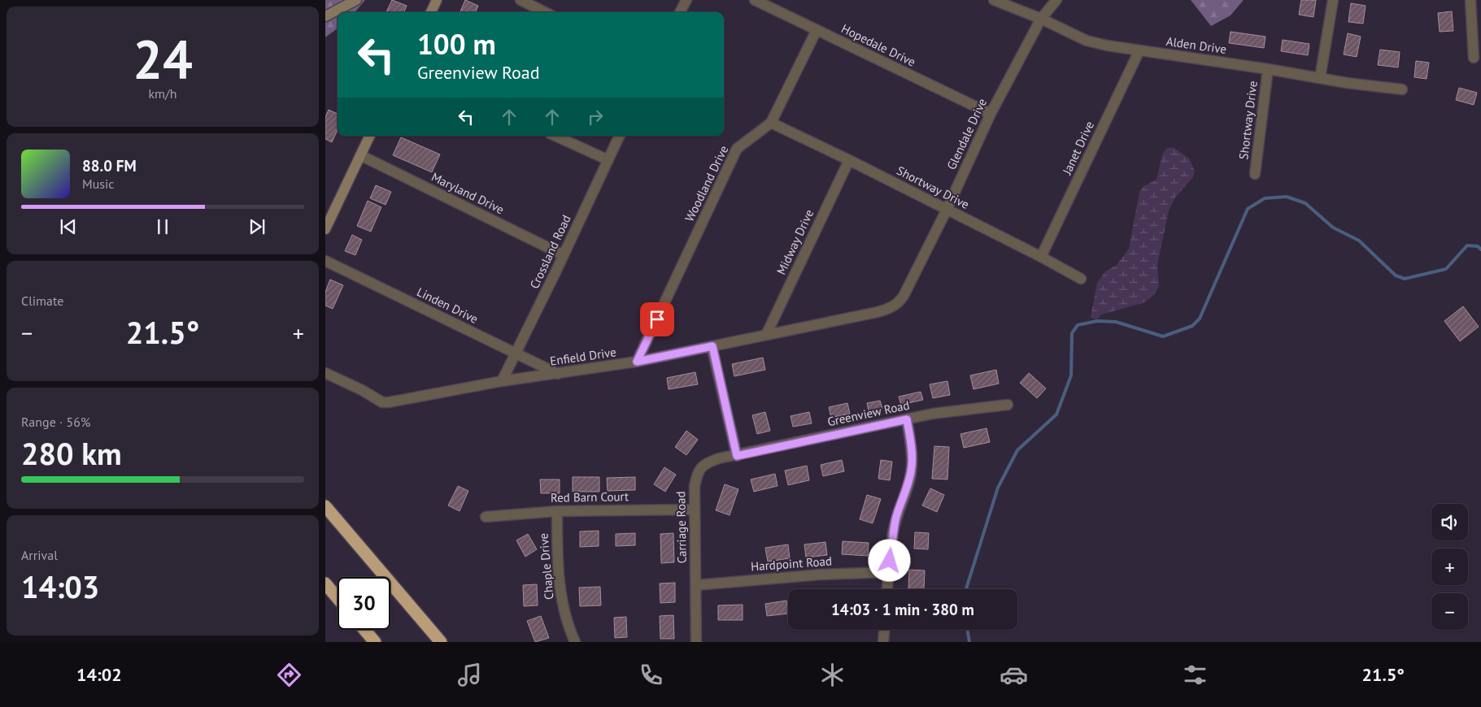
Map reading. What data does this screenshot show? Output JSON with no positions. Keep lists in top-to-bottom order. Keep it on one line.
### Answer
{"streets":{"street":["Hopedale Drive","Alden Drive","Shortway Drive","Glendale Drive","Janet Drive","Woodland Drive","Maryland Drive","Midway Drive","Crossland Road","Linden Drive","Enfield Drive","Greenview Road","Red Barn Court","Carriage Road","Hardpoint Road","Chaple Drive"]},"crossings":[["Hopedale Drive","Glendale Drive"],["Hopedale Drive","Woodland Drive"],["Alden Drive","Shortway Drive"],["Alden Drive","Glendale Drive"],["Alden Drive","Janet Drive"],["Shortway Drive","Glendale Drive"],["Shortway Drive","Janet Drive"],["Shortway Drive","Woodland Drive"],["Shortway Drive","Midway Drive"],["Glendale Drive","Enfield Drive"],["Woodland Drive","Enfield Drive"],["Maryland Drive","Crossland Road"],["Midway Drive","Enfield Drive"],["Crossland Road","Linden Drive"],["Crossland Road","Enfield Drive"],["Linden Drive","Enfield Drive"],["Greenview Road","Carriage Road"],["Red Barn Court","Carriage Road"],["Red Barn Court","Chaple Drive"],["Carriage Road","Hardpoint Road"]],"page":{"tile":[["24","km/h"],"Climate",["Range · 56%","280 km"],["Arrival","14:03"]],"turn":["100 m","Greenview Road"],"song":["88.0 FM","Music"],"heat":["−","21.5°","+"],"map_buttons":["+","−"],"limit":"30","trip":"14:03 · 1 min · 380 m","tabs":["14:02","21.5°"]}}
